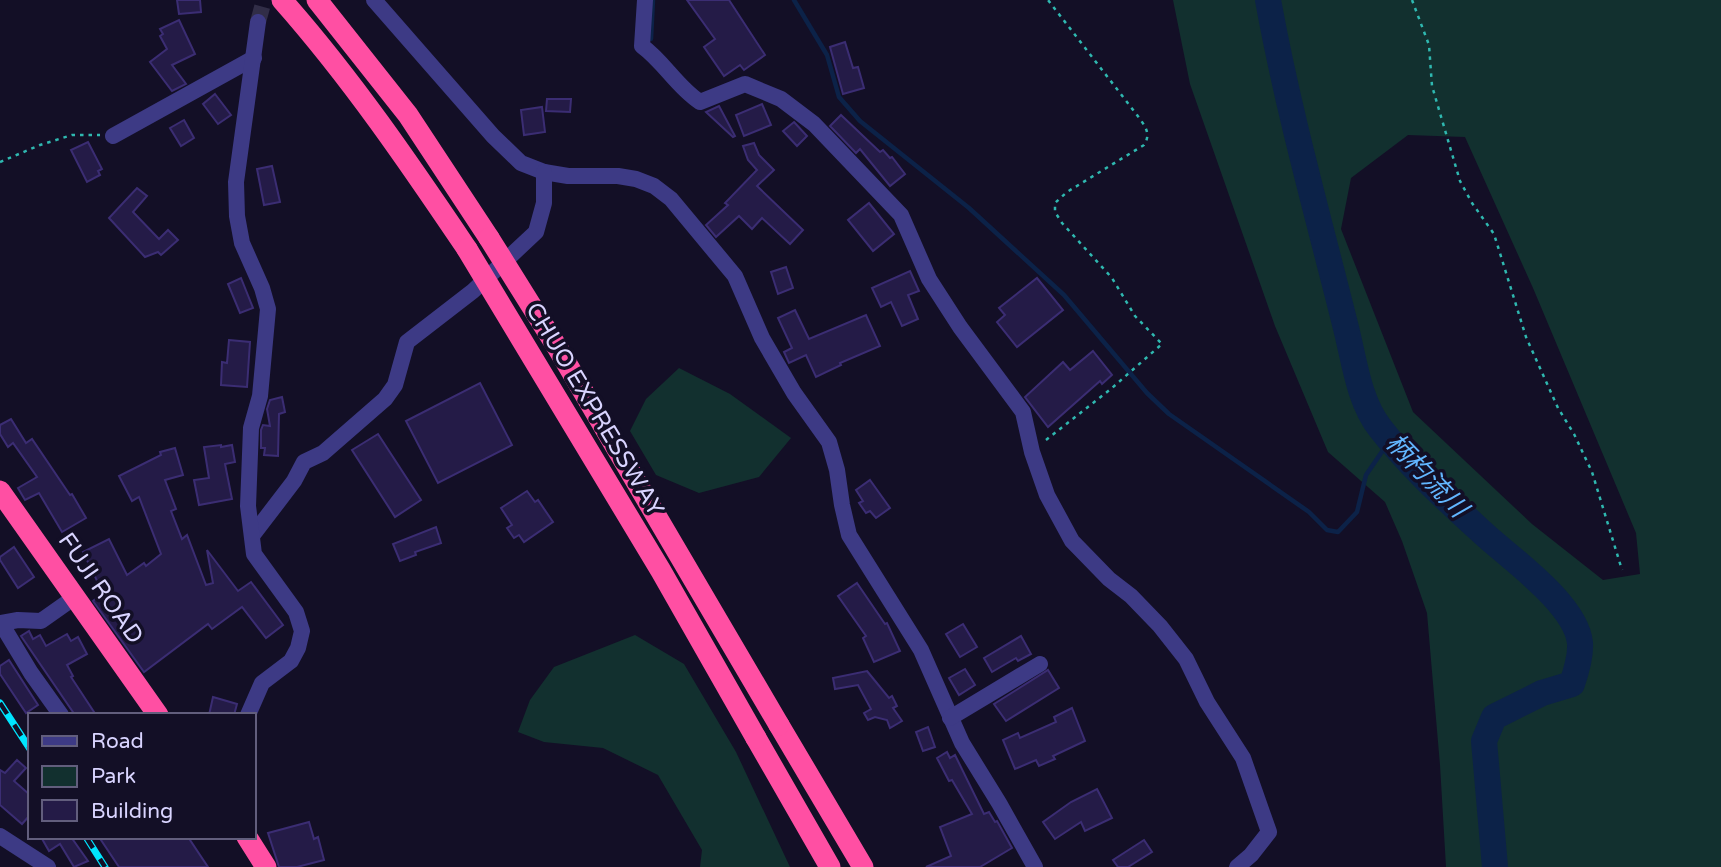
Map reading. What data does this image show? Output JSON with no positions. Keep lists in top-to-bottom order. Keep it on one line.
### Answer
{"streets":{"highway":["CHUO EXPRESSWAY","FUJI ROAD"]},"water":["柄杓流川"],"legend":["Road","Park","Building"]}
